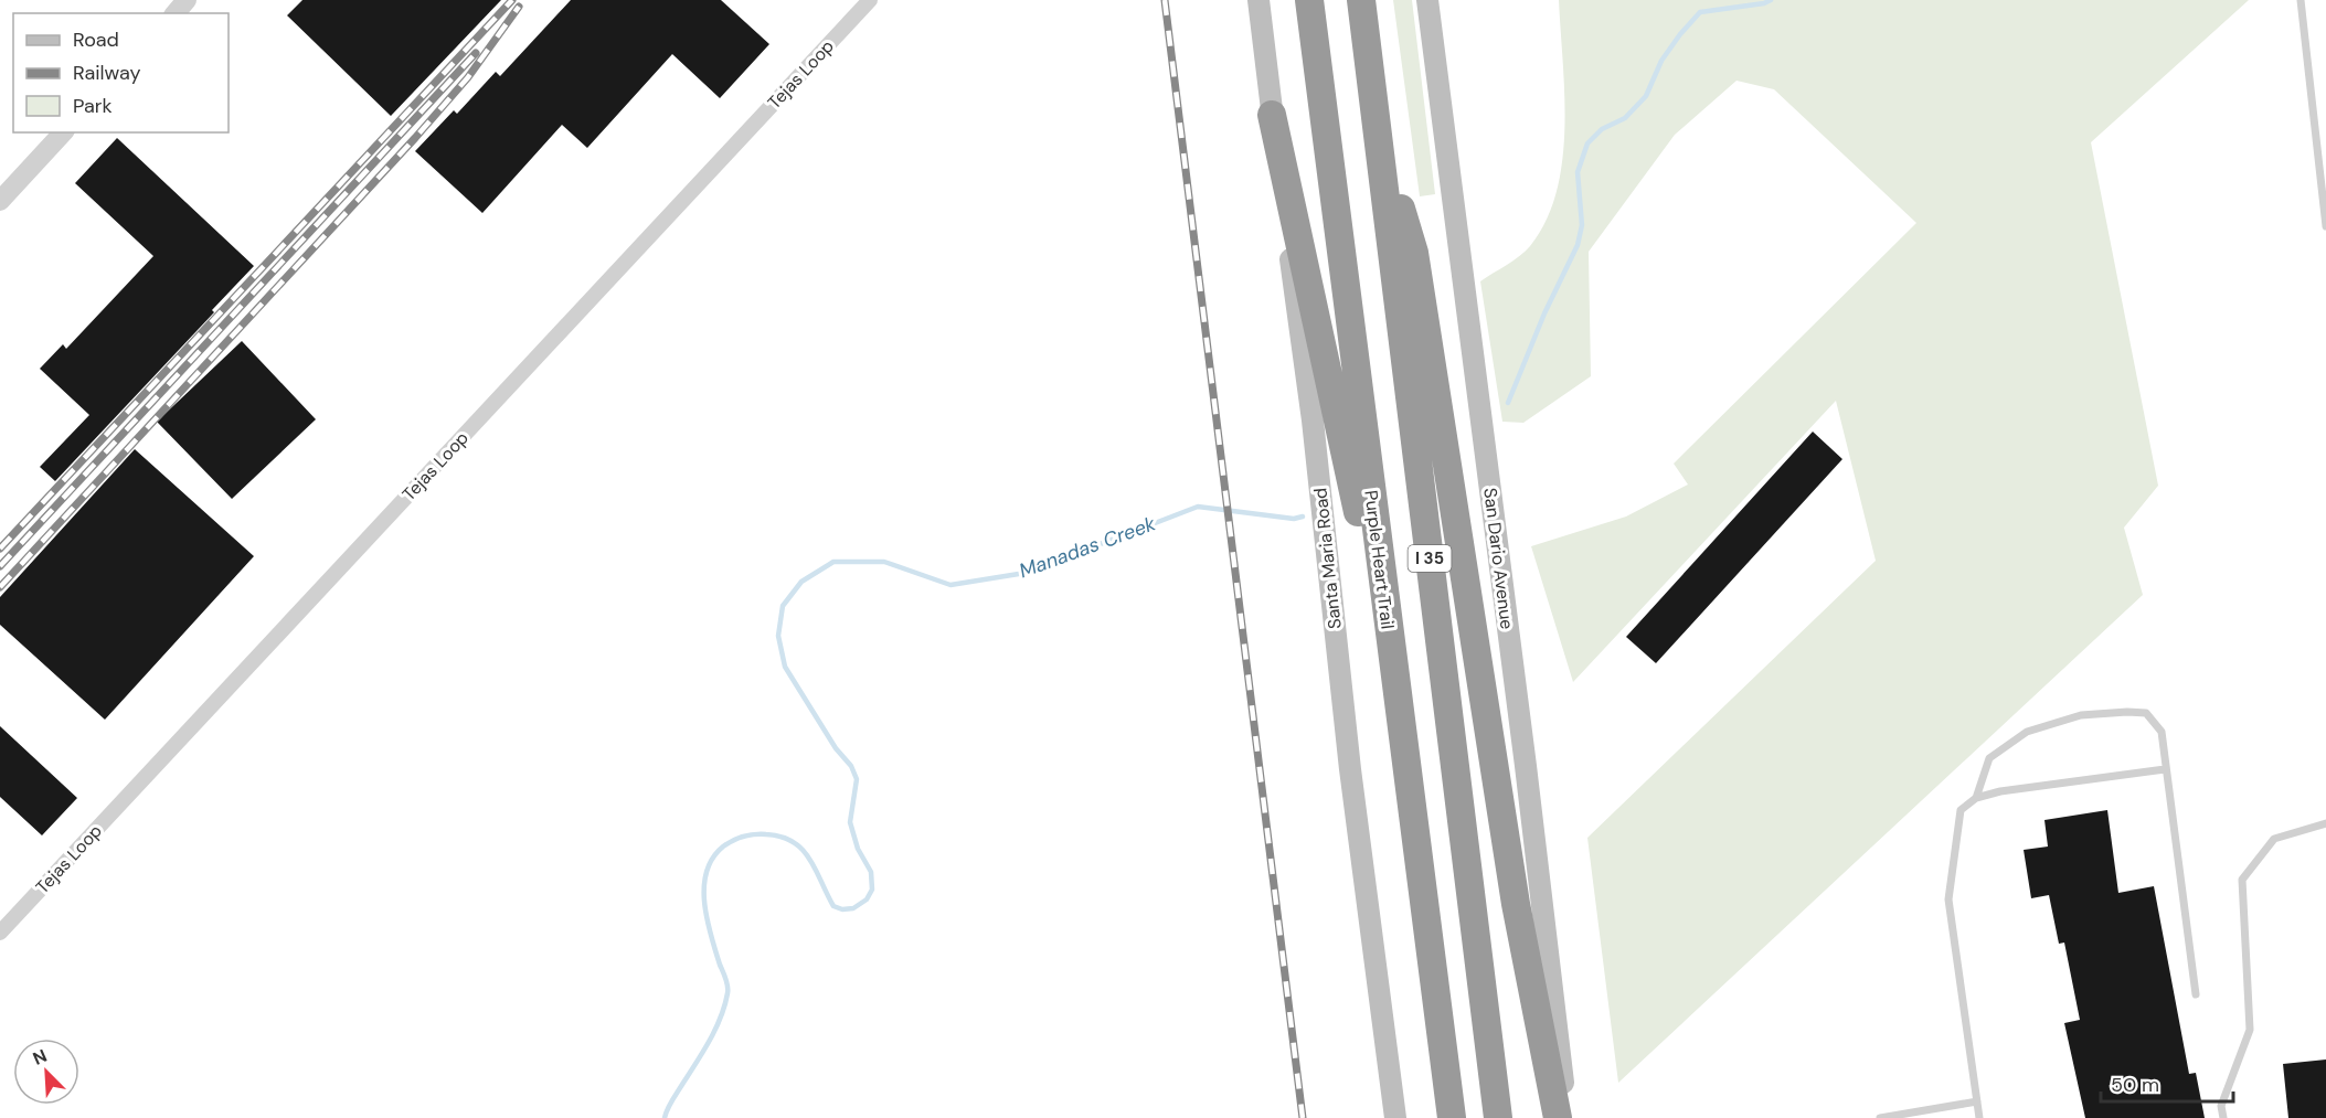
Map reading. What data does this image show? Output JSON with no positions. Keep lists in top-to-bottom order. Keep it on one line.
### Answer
{"streets":{"highway":["I 35","Purple Heart Trail"],"main road":["Santa Maria Road","San Dario Avenue"],"street":["Tejas Loop"]},"water":["Manadas Creek"],"legend":["Road","Railway","Park"],"scale_bar":"50 m","north":"top left"}
